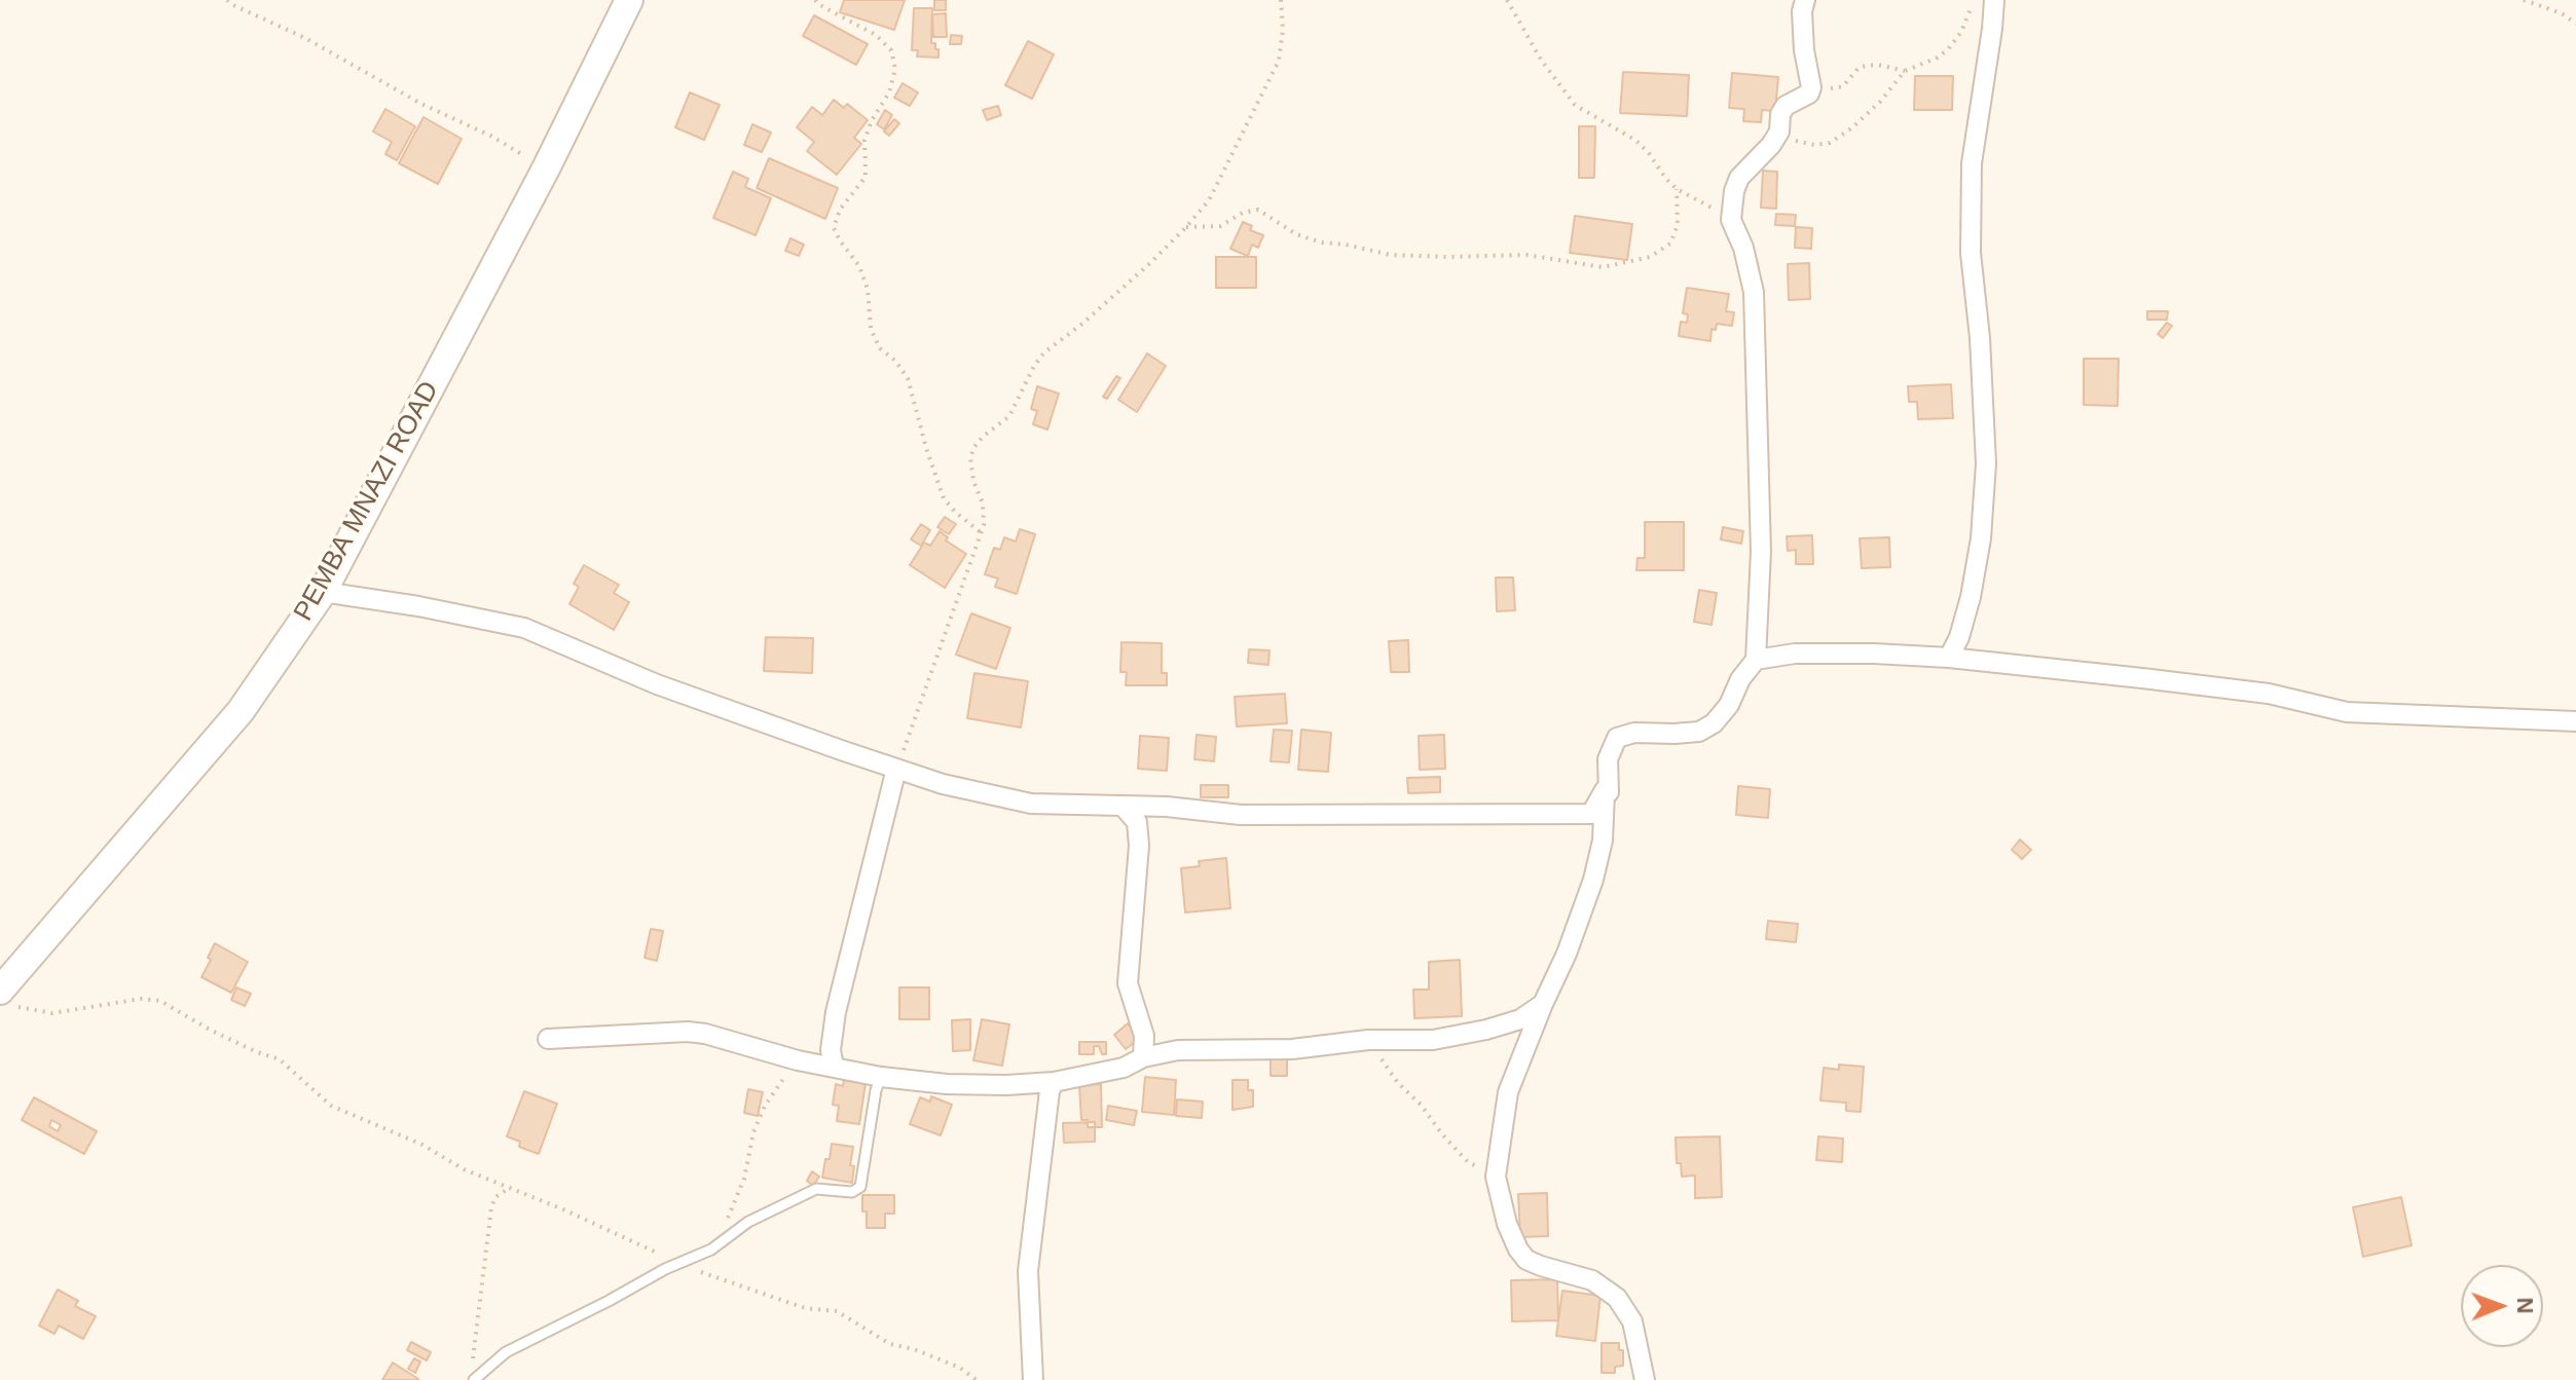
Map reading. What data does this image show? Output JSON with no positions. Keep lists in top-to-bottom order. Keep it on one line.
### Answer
{"streets":{"main road":["PEMBA MNAZI ROAD"]},"north":"right"}
